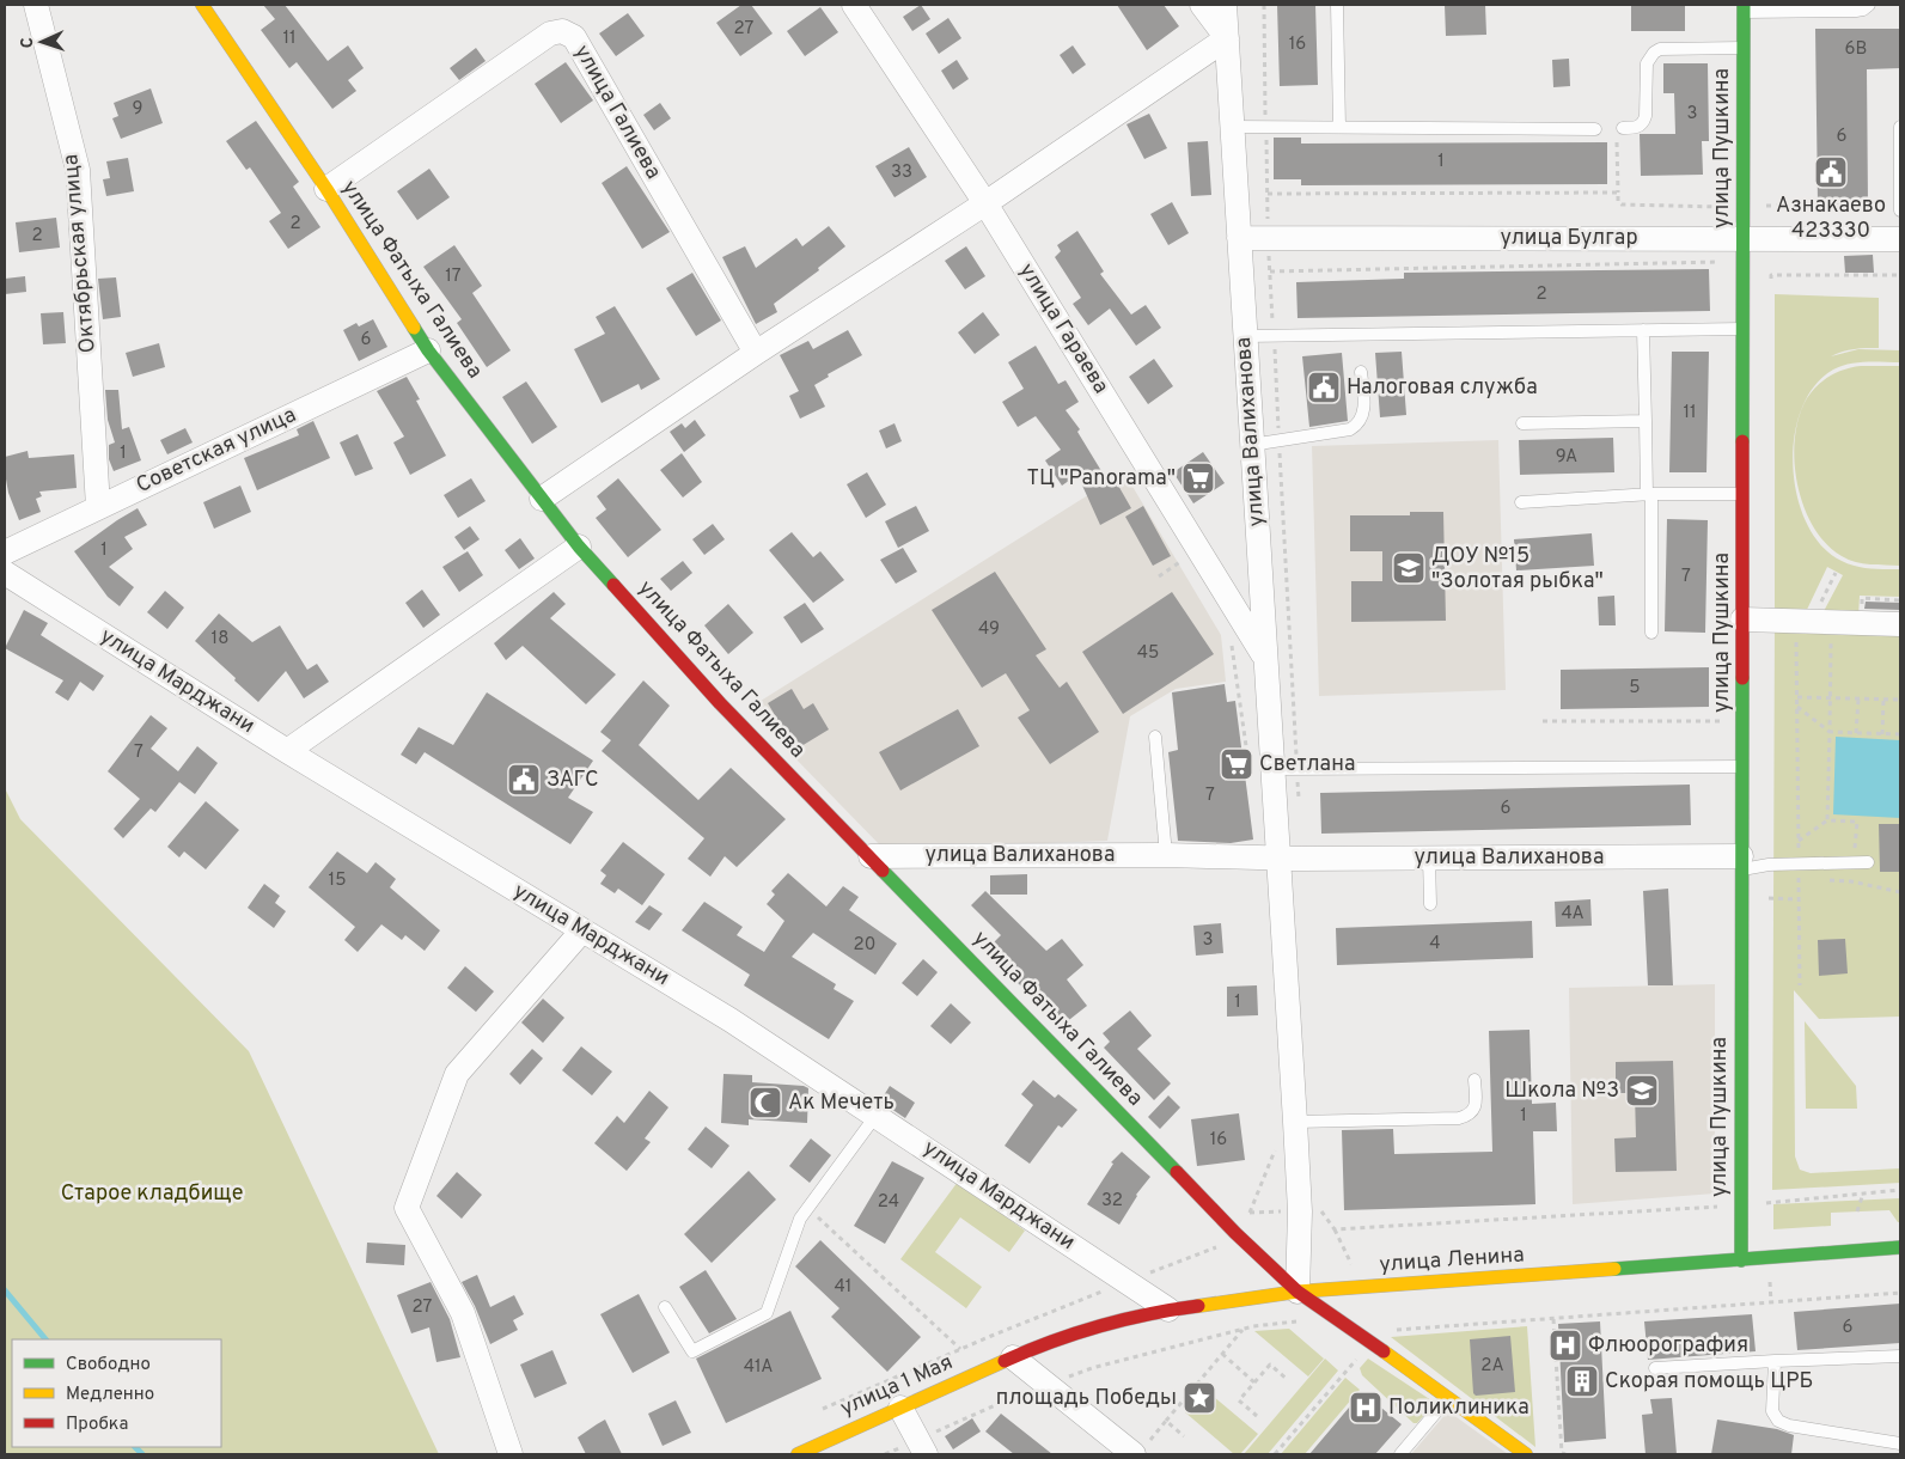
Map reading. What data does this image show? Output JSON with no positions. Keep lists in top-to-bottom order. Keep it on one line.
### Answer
{"streets":{"main road":["улица Пушкина","улица Фатыха Галиева","улица Ленина","улица 1 Мая"],"street":["улица Галиева","улица Булгар","Октябрьская улица","улица Гараева","улица Валиханова","Советская улица","улица Марджани"]},"crossings":[["улица Галиева","улица Фатыха Галиева"],["улица Пушкина","улица Булгар"],["улица Пушкина","улица Валиханова"],["улица Пушкина","улица Ленина"],["улица Булгар","улица Валиханова"],["Октябрьская улица","Советская улица"],["улица Фатыха Галиева","улица Валиханова"],["улица Фатыха Галиева","Советская улица"],["улица Фатыха Галиева","улица Ленина"],["улица Гараева","улица Валиханова"],["улица Валиханова","улица Ленина"],["улица Марджани","улица Ленина"],["улица Ленина","улица 1 Мая"]],"parks":["Старое кладбище"],"places":{"public building":["Азнакаево 423330","Налоговая служба","ЗАГС"],"supermarket":["ТЦ \"Panorama\"","Светлана"],"school or university":["ДОУ №15 \"Золотая рыбка\"","Школа №3"],"mosque":["Ак Мечеть"],"hospital":["Флюорография","Поликлиника"],"building":["Скорая помощь ЦРБ"],"place":["площадь Победы"]},"house_numbers":["27","11","16","6В","9","3","6","1","33","2","2","17","2","6","11","1","9А","1","7","49","18","45","5","7","7","6","15","4А","3","4","20","1","1","16","32","24","41","27","6","2А","41А"],"legend":["Свободно","Медленно","Пробка"],"north":"left"}
